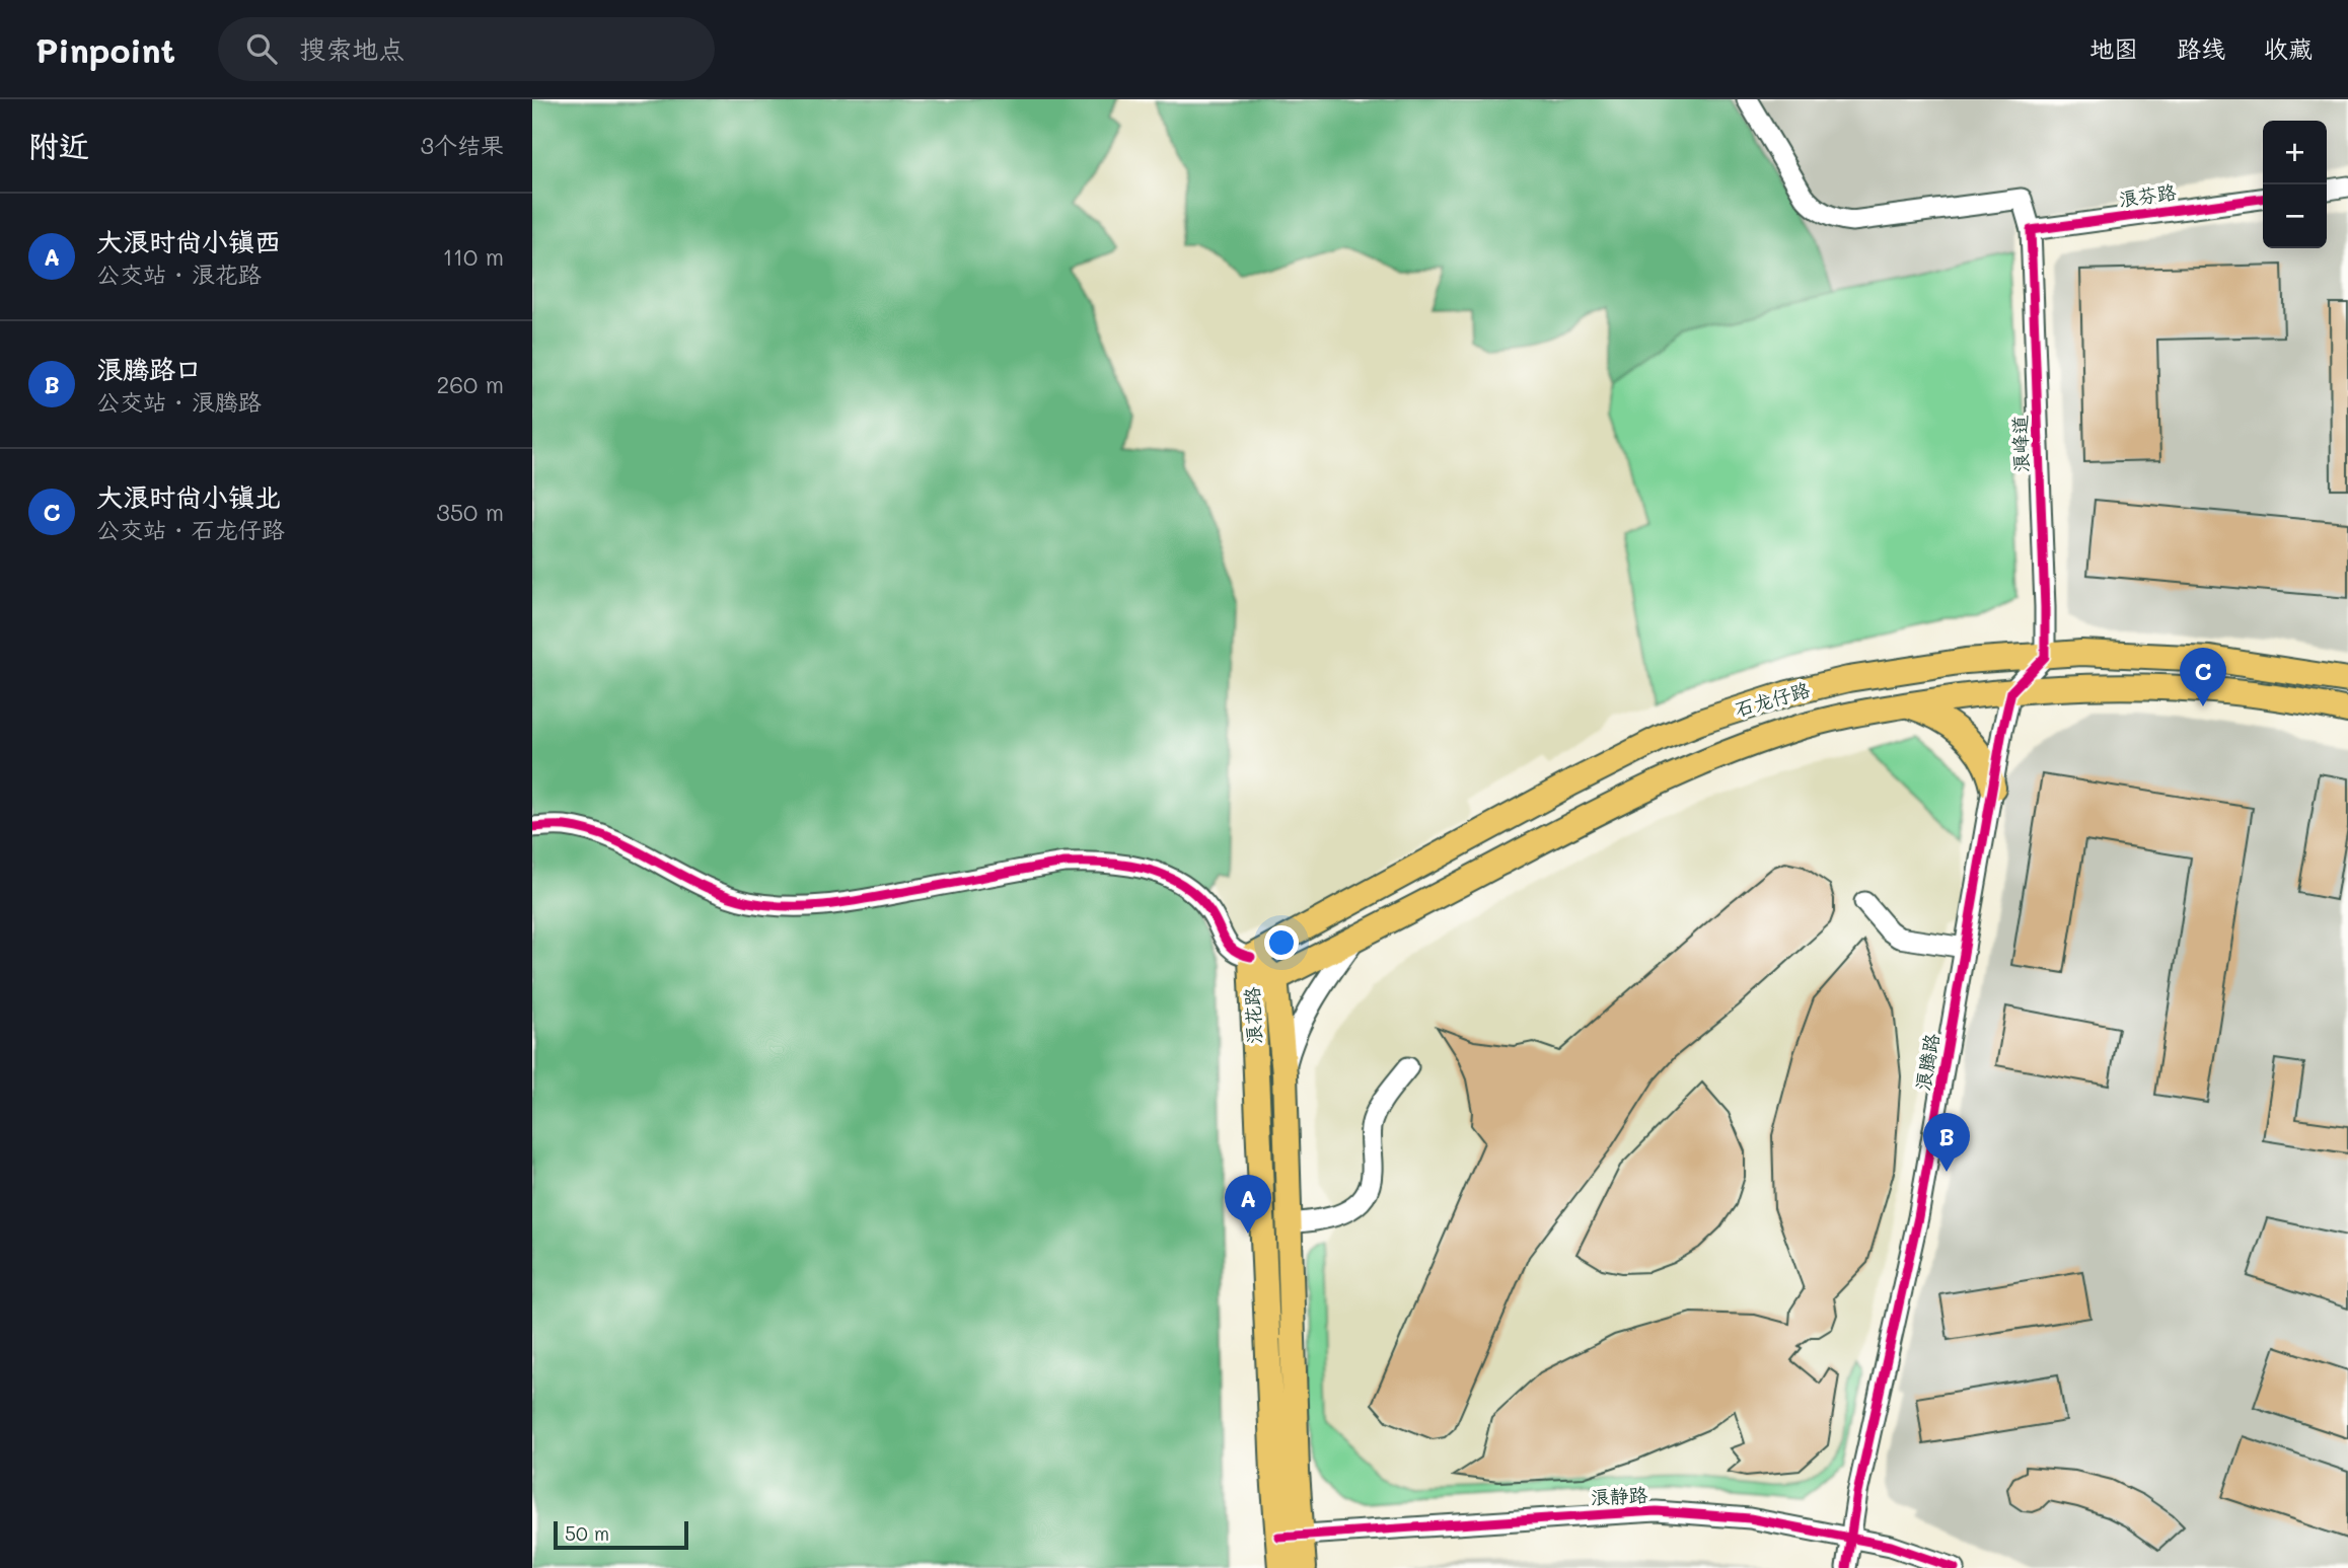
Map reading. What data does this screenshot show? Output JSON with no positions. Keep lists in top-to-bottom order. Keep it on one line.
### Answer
{"streets":{"main road":["石龙仔路","浪花路"],"street":["浪芬路","浪峰道","浪腾路","浪静路"]},"crossings":[["浪芬路","浪峰道"],["浪峰道","石龙仔路"],["石龙仔路","浪花路"],["石龙仔路","浪腾路"],["浪花路","浪静路"],["浪腾路","浪静路"]],"scale_bar":"50 m","page":{"header":"Pinpoint","search":"搜索地点","nav":["地图","路线","收藏"],"heading":["附近","3个结果"],"map_buttons":["+","−"],"list":[{"mark":"A","name":"大浪时尚小镇西","note":"公交站 · 浪花路","value":"110 m"},{"mark":"B","name":"浪腾路口","note":"公交站 · 浪腾路","value":"260 m"},{"mark":"C","name":"大浪时尚小镇北","note":"公交站 · 石龙仔路","value":"350 m"}],"pins":["C","B","A"],"scale":"50 m"}}
